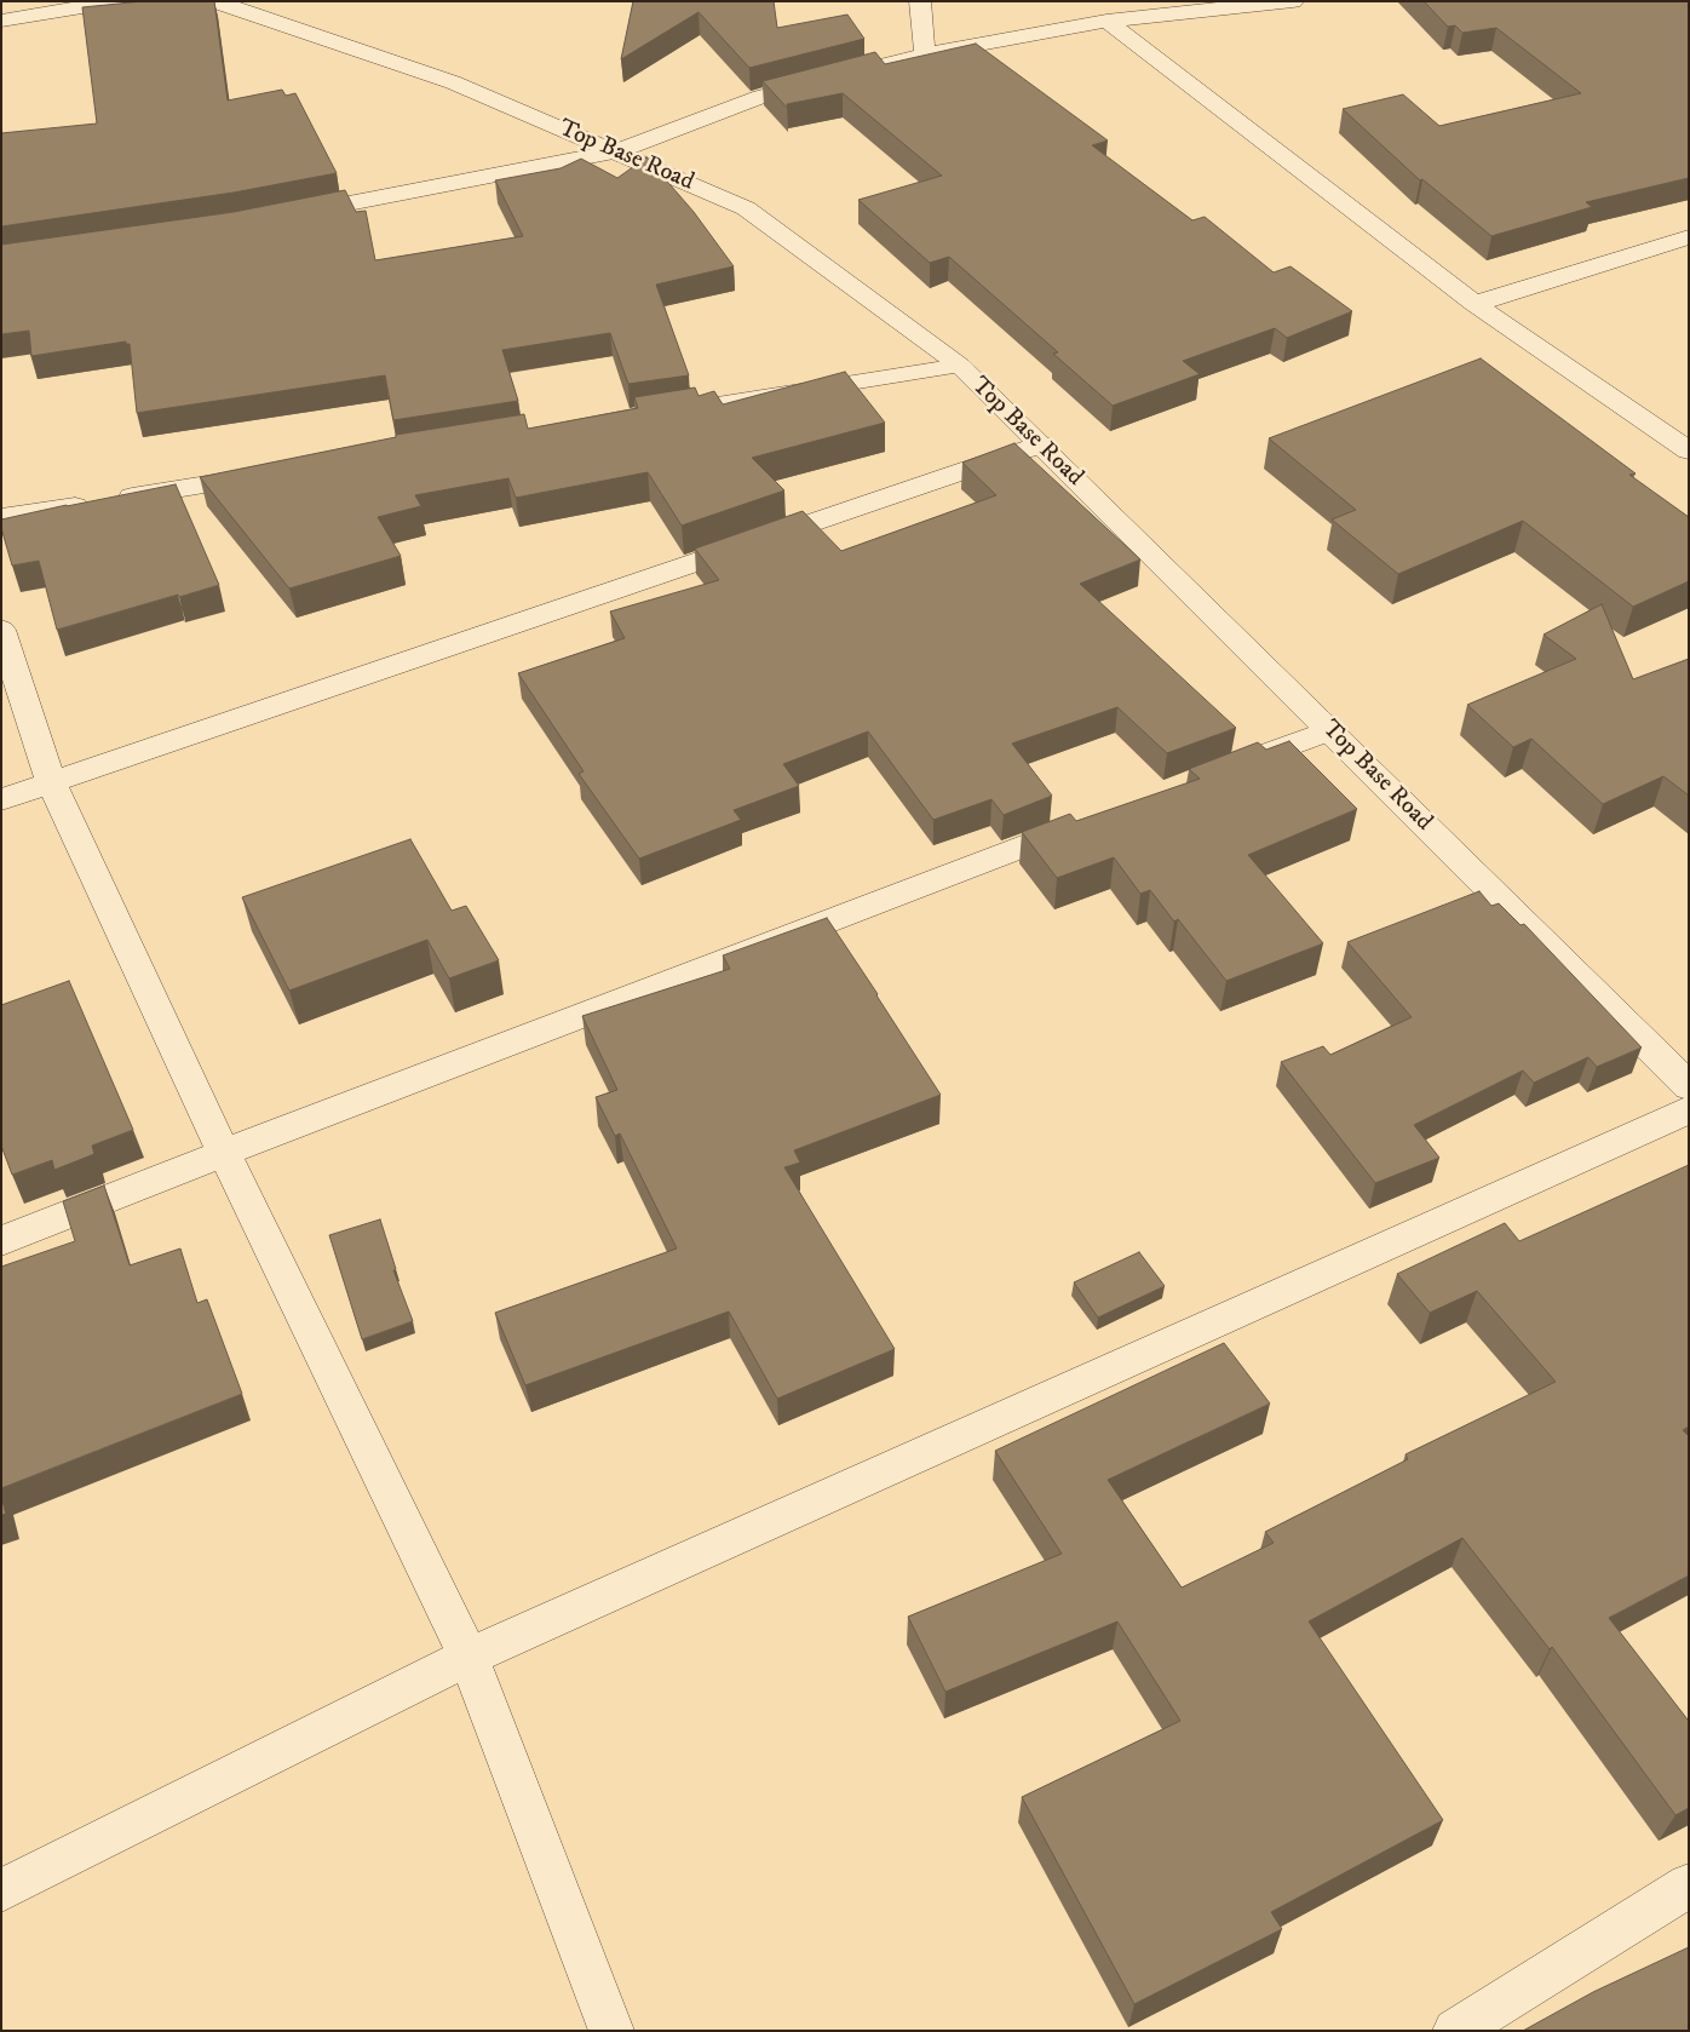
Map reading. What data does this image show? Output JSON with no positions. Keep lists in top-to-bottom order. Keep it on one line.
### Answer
{"streets":{"street":["Top Base Road"]}}
